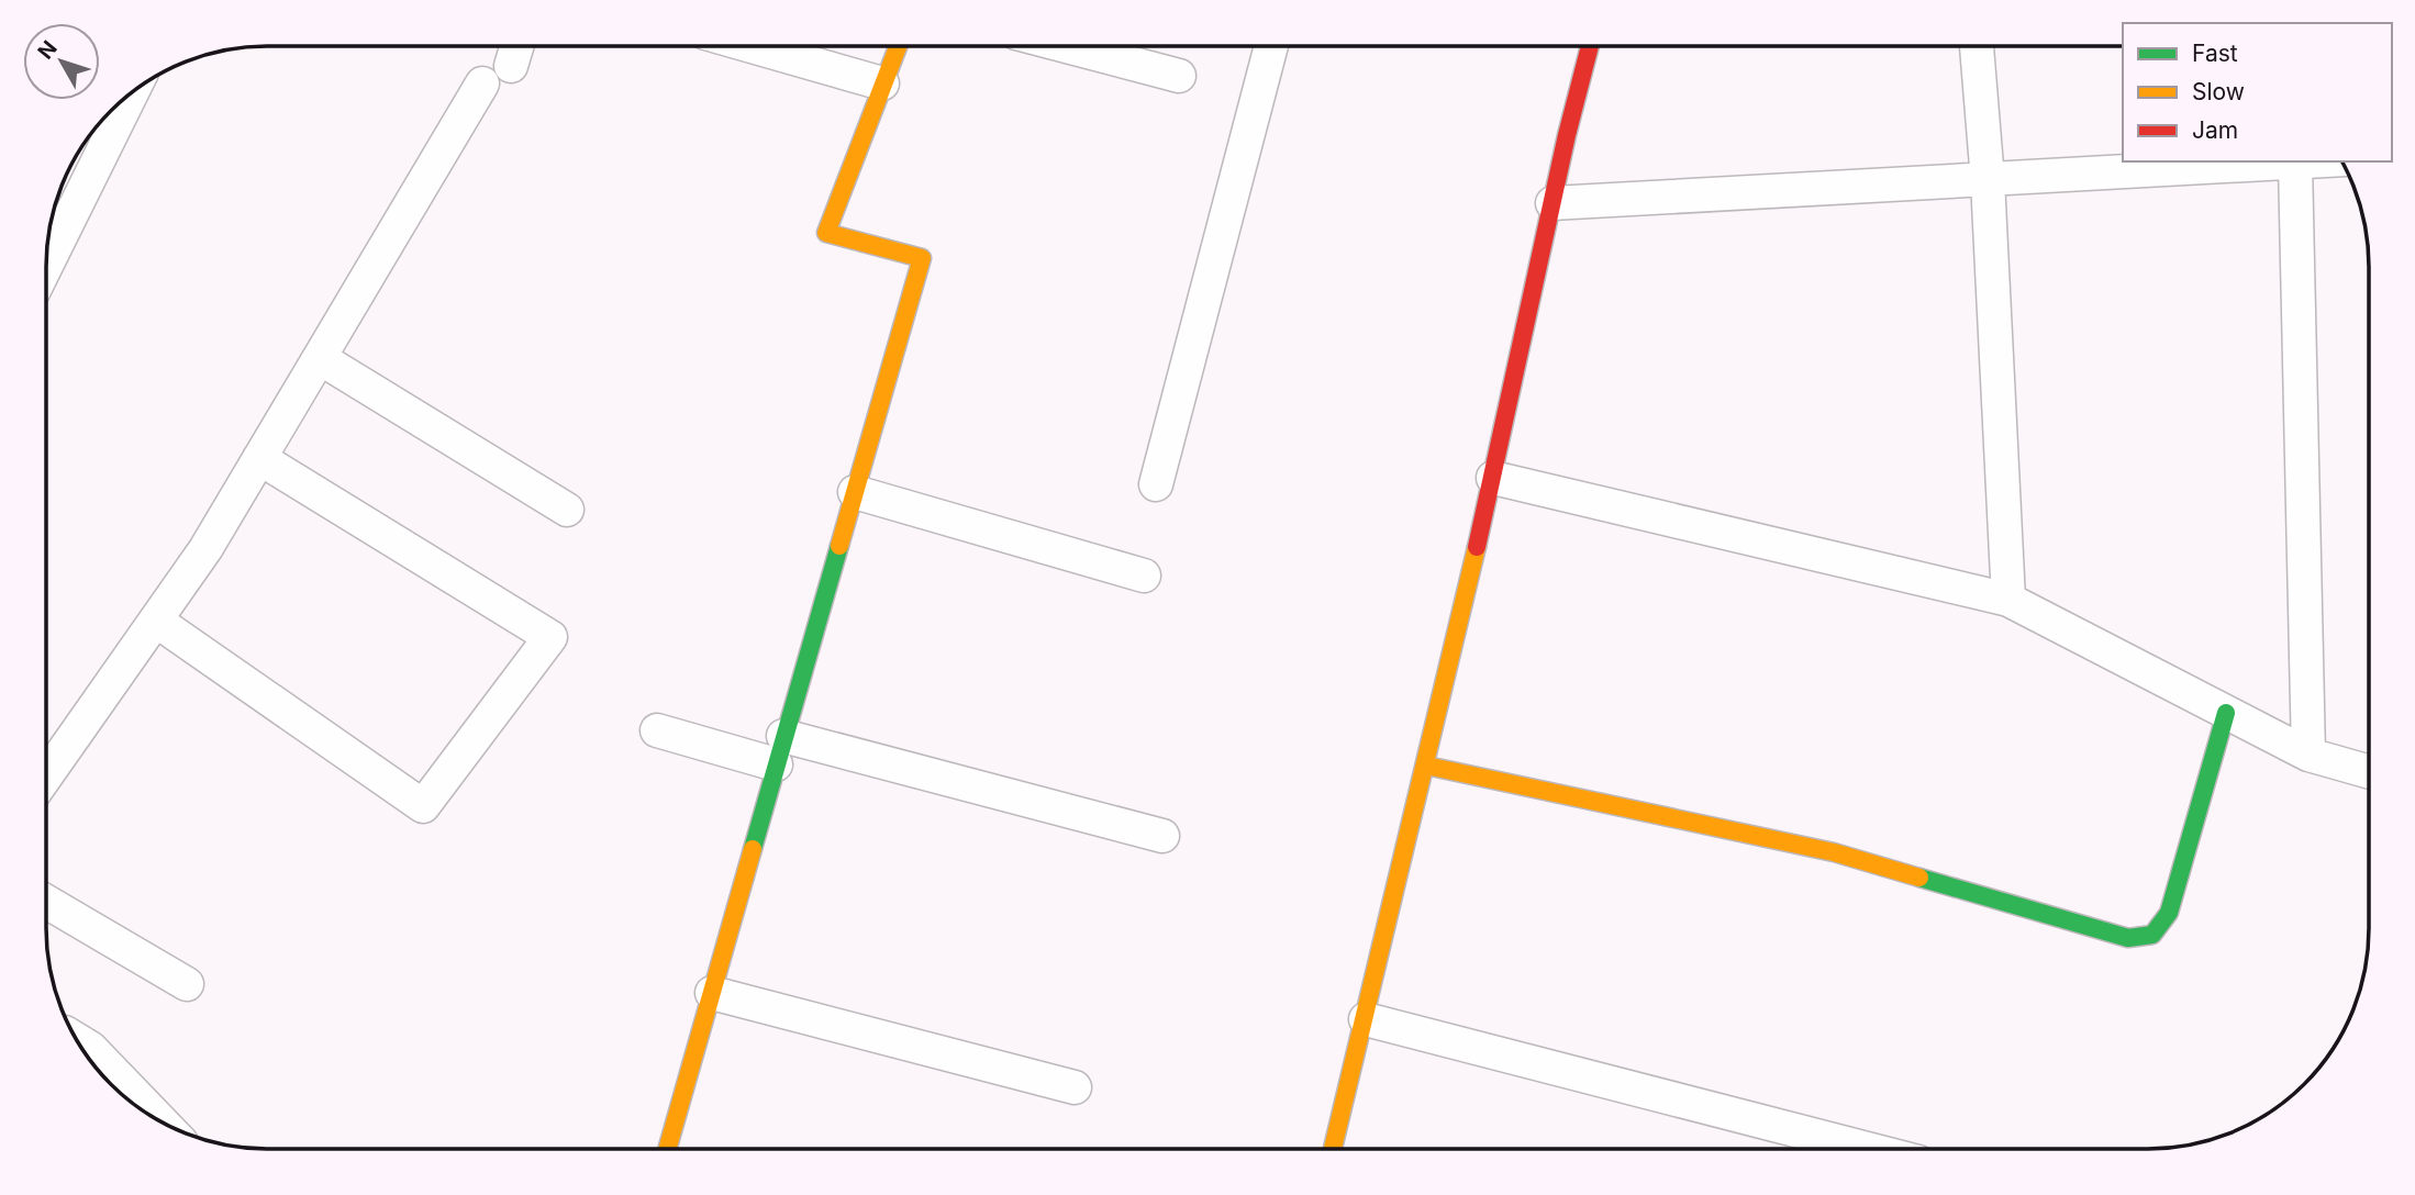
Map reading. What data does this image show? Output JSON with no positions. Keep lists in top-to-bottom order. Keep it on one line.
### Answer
{"legend":["Fast","Slow","Jam"],"north":"top left"}
